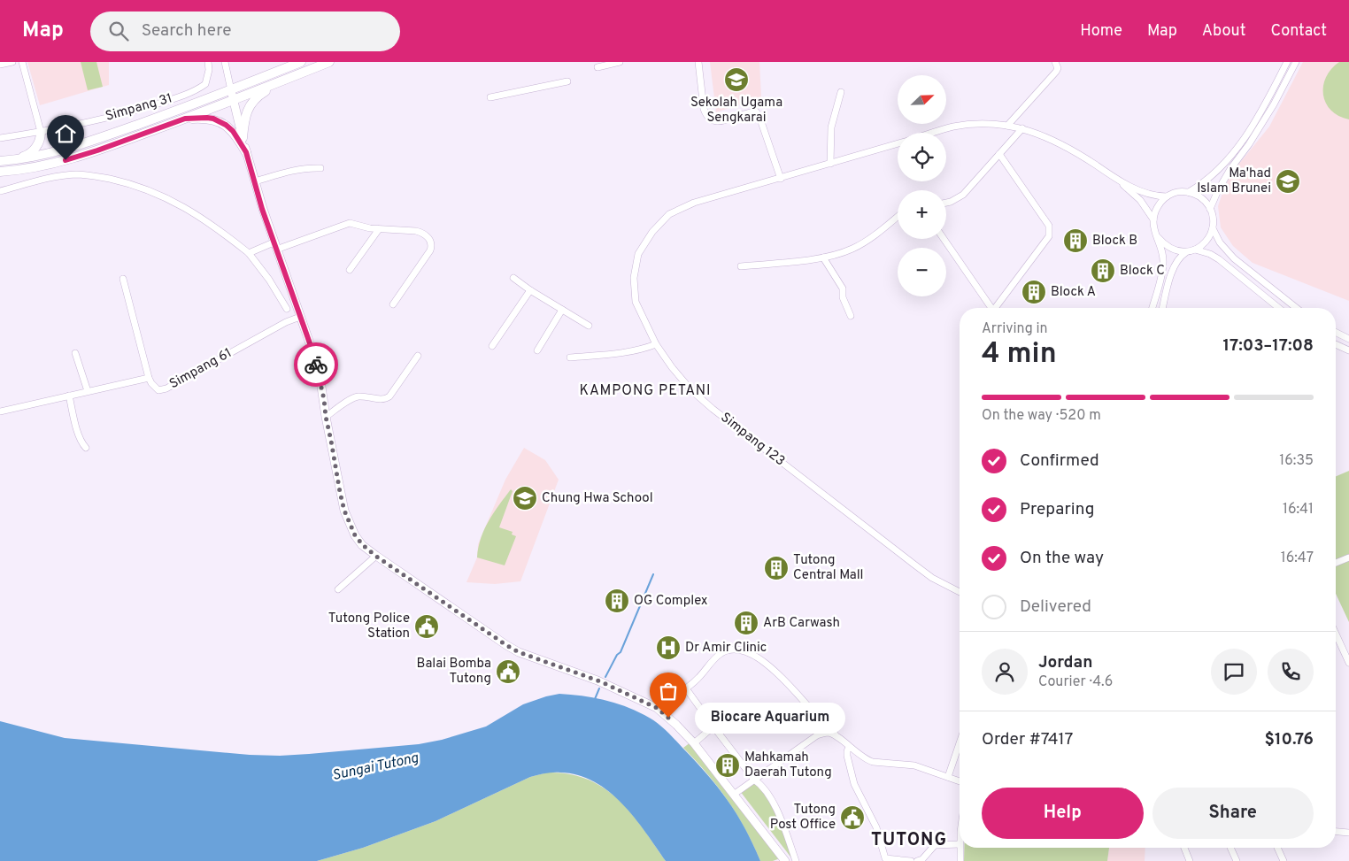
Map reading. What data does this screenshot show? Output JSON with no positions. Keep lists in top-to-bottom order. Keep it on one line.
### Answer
{"streets":{"street":["Simpang 31","Simpang 61","Simpang 123"]},"districts":["KAMPONG PETANI","TUTONG"],"water":["Sungai Tutong"],"places":{"school or university":["Sekolah Ugama Sengkarai","Ma'had Islam Brunei","Chung Hwa School"],"building":["Block B","Block C","Block A","Tutong Central Mall","OG Complex","ArB Carwash","Mahkamah Daerah Tutong"],"public building":["Tutong Police Station","Balai Bomba Tutong","Tutong Post Office"],"hospital":["Dr Amir Clinic"],"other":["Biocare Aquarium"]},"north":"top right","page":{"header":"Map","search":"Search here","nav":["Home","Map","About","Contact"],"map_buttons":["+","−"],"heading":["4 min","Arriving in","17:03–17:08"],"panel":["Jordan","Courier · 4.6","Order #7417","$10.76"],"bar":"On the way · 520 m","list":[["Confirmed","16:35"],["Preparing","16:41"],["On the way","16:47"],"Delivered"],"bubble":"Biocare Aquarium","buttons":["Help","Share"]}}
